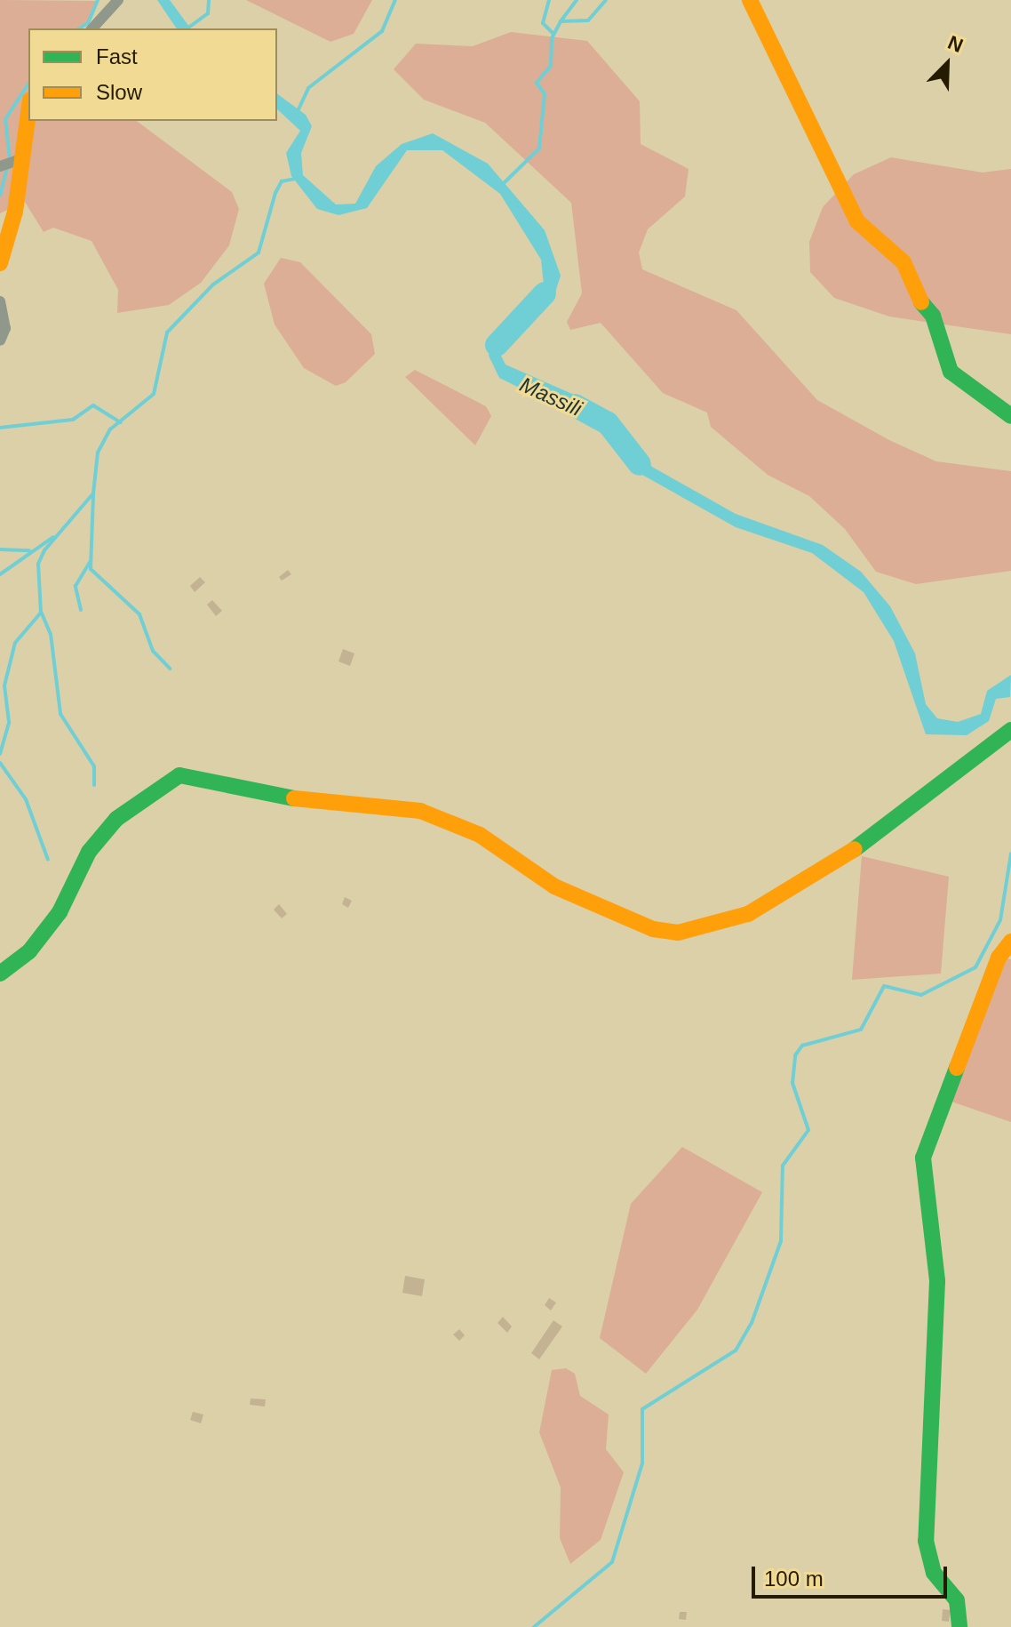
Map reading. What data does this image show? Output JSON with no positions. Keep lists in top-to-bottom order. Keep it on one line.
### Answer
{"water":["Massili"],"legend":["Fast","Slow"],"scale_bar":"100 m","north":"top right"}
